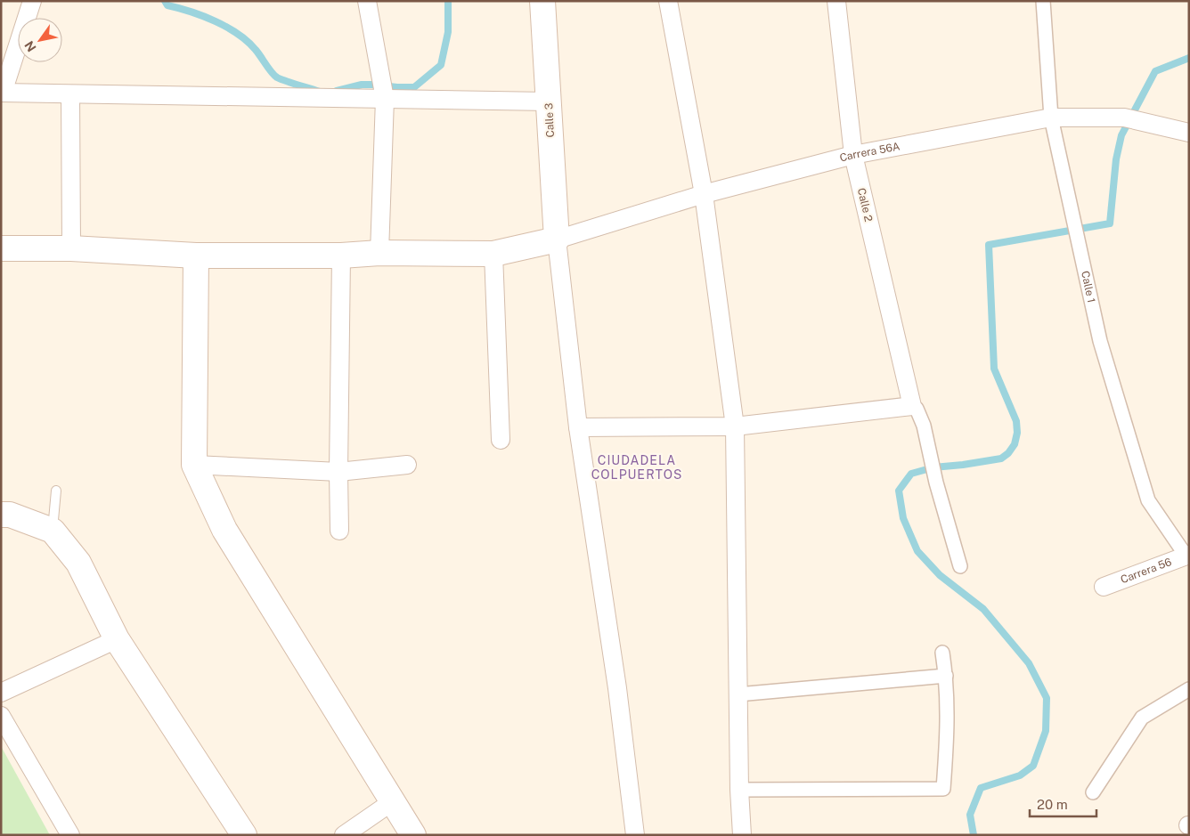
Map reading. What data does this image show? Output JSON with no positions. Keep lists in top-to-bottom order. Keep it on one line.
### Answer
{"streets":{"main road":["Calle 3"],"street":["Carrera 56A","Calle 2","Calle 1","Carrera 56"]},"crossings":[["Calle 3","Carrera 56A"],["Carrera 56A","Calle 2"],["Carrera 56A","Calle 1"],["Calle 1","Carrera 56"]],"districts":["CIUDADELA COLPUERTOS"],"scale_bar":"20 m","north":"bottom left"}
